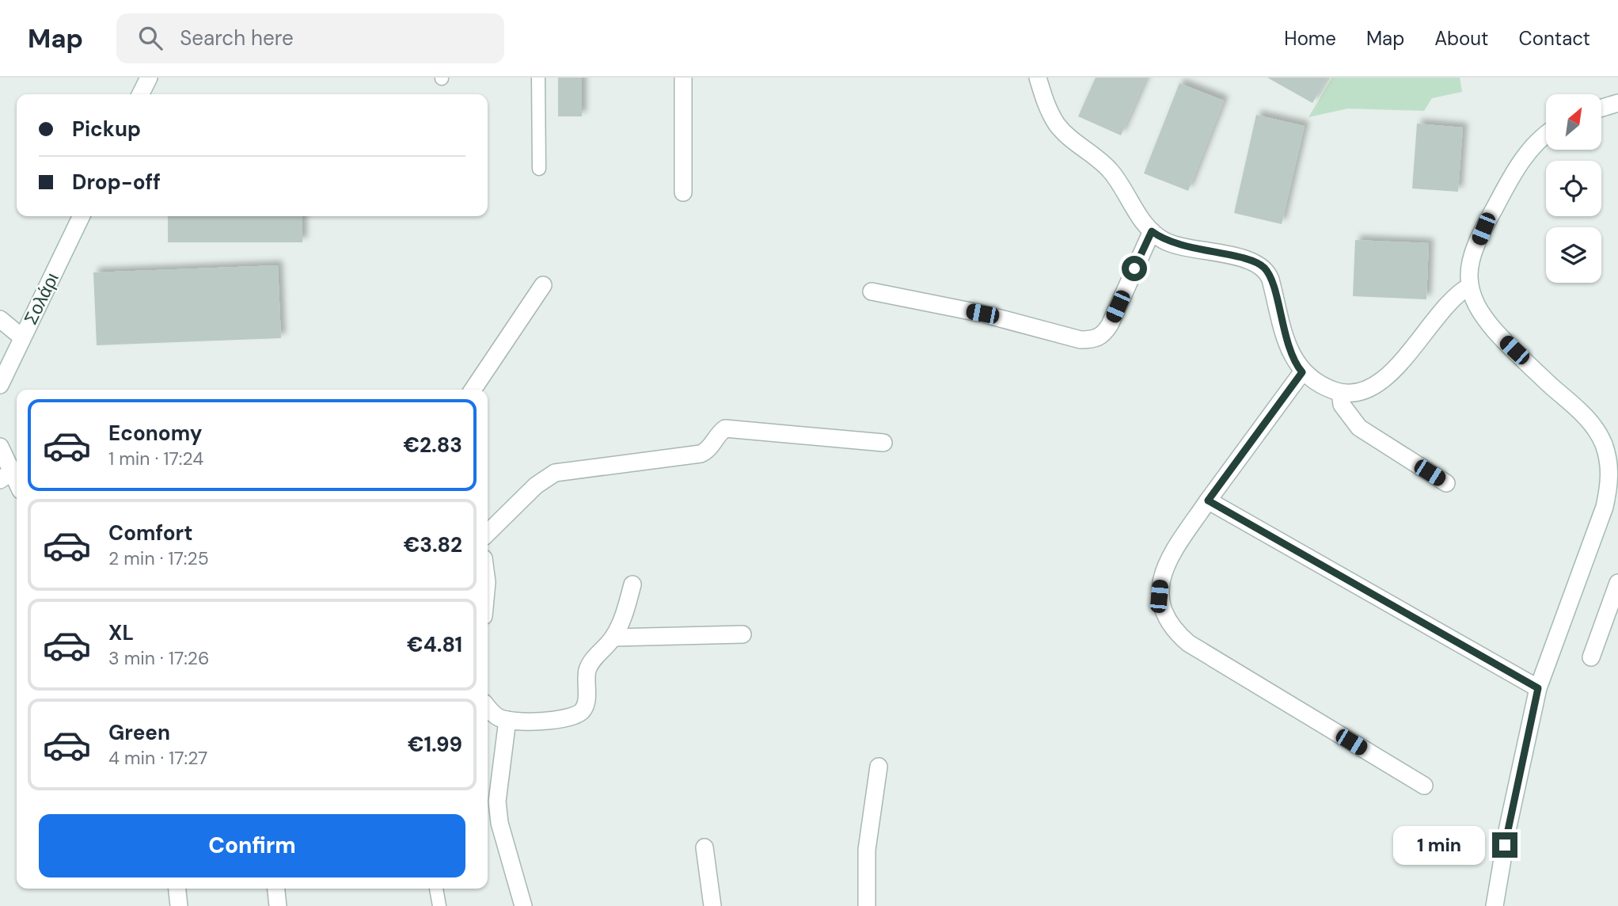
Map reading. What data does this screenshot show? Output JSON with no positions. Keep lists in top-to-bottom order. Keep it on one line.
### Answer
{"streets":{"street":["Σολάρι"]},"north":"top right","page":{"header":"Map","search":"Search here","nav":["Home","Map","About","Contact"],"banner":["Pickup","Drop-off"],"list":[{"name":"Economy","note":"1 min · 17:24","value":"€2.83"},{"name":"Comfort","note":"2 min · 17:25","value":"€3.82"},{"name":"XL","note":"3 min · 17:26","value":"€4.81"},{"name":"Green","note":"4 min · 17:27","value":"€1.99"}],"buttons":"Confirm","bubble":"1 min"}}
